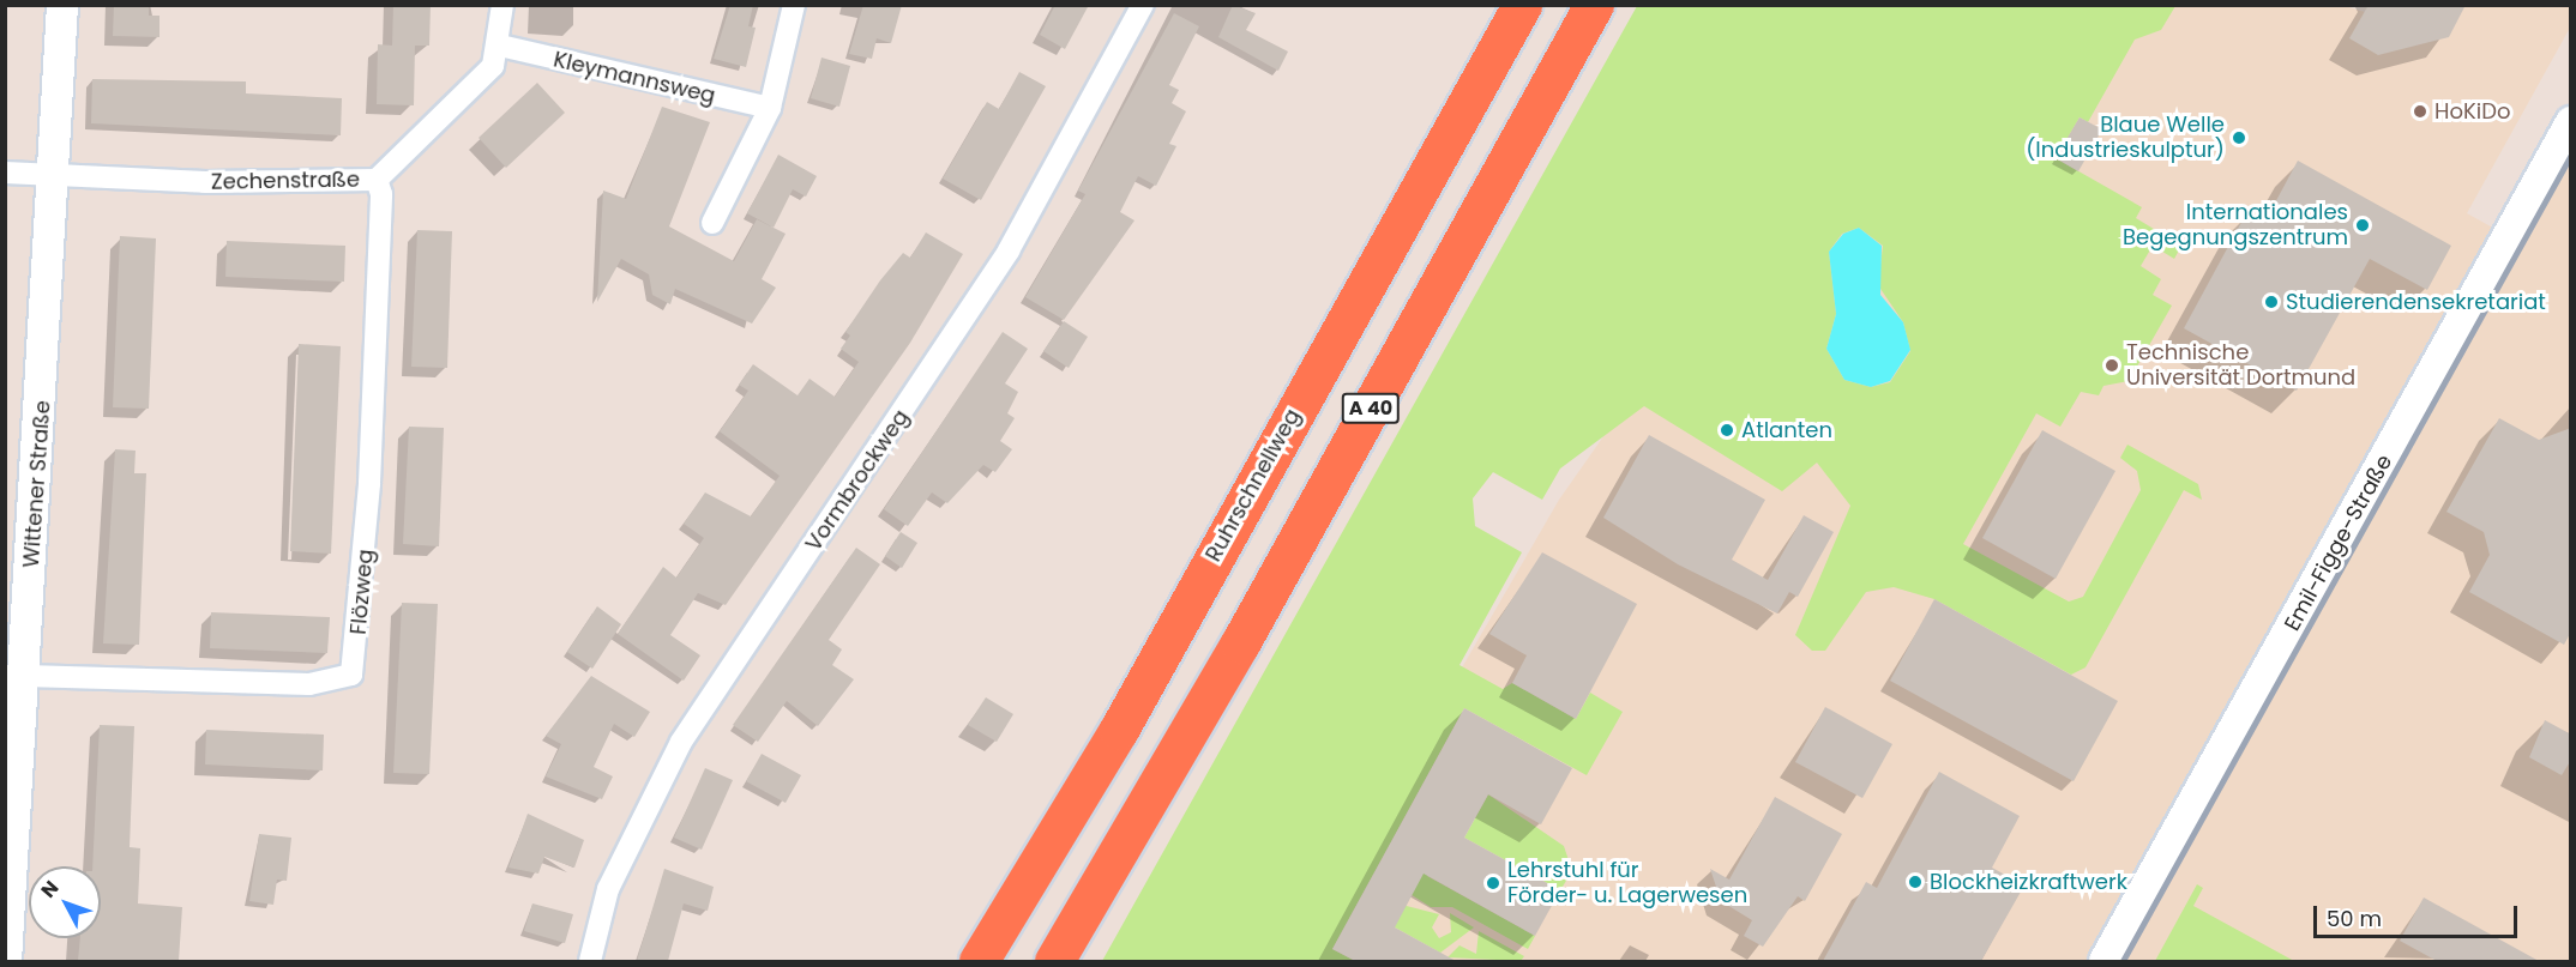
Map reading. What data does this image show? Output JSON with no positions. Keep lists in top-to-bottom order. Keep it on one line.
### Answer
{"streets":{"highway":["A 40","Ruhrschnellweg"],"main road":["Wittener Straße","Emil-Figge-Straße"],"street":["Kleymannsweg","Zechenstraße","Vormbrockweg","Flözweg"]},"crossings":[["Kleymannsweg","Zechenstraße"],["Zechenstraße","Wittener Straße"],["Zechenstraße","Flözweg"],["Wittener Straße","Flözweg"]],"places":["HoKiDo","Blaue Welle (Industrieskulptur)","Internationales Begegnungszentrum","Studierendensekretariat","Technische Universität Dortmund","Atlanten","Blockheizkraftwerk","Lehrstuhl für Förder- u. Lagerwesen"],"scale_bar":"50 m","north":"top left"}
